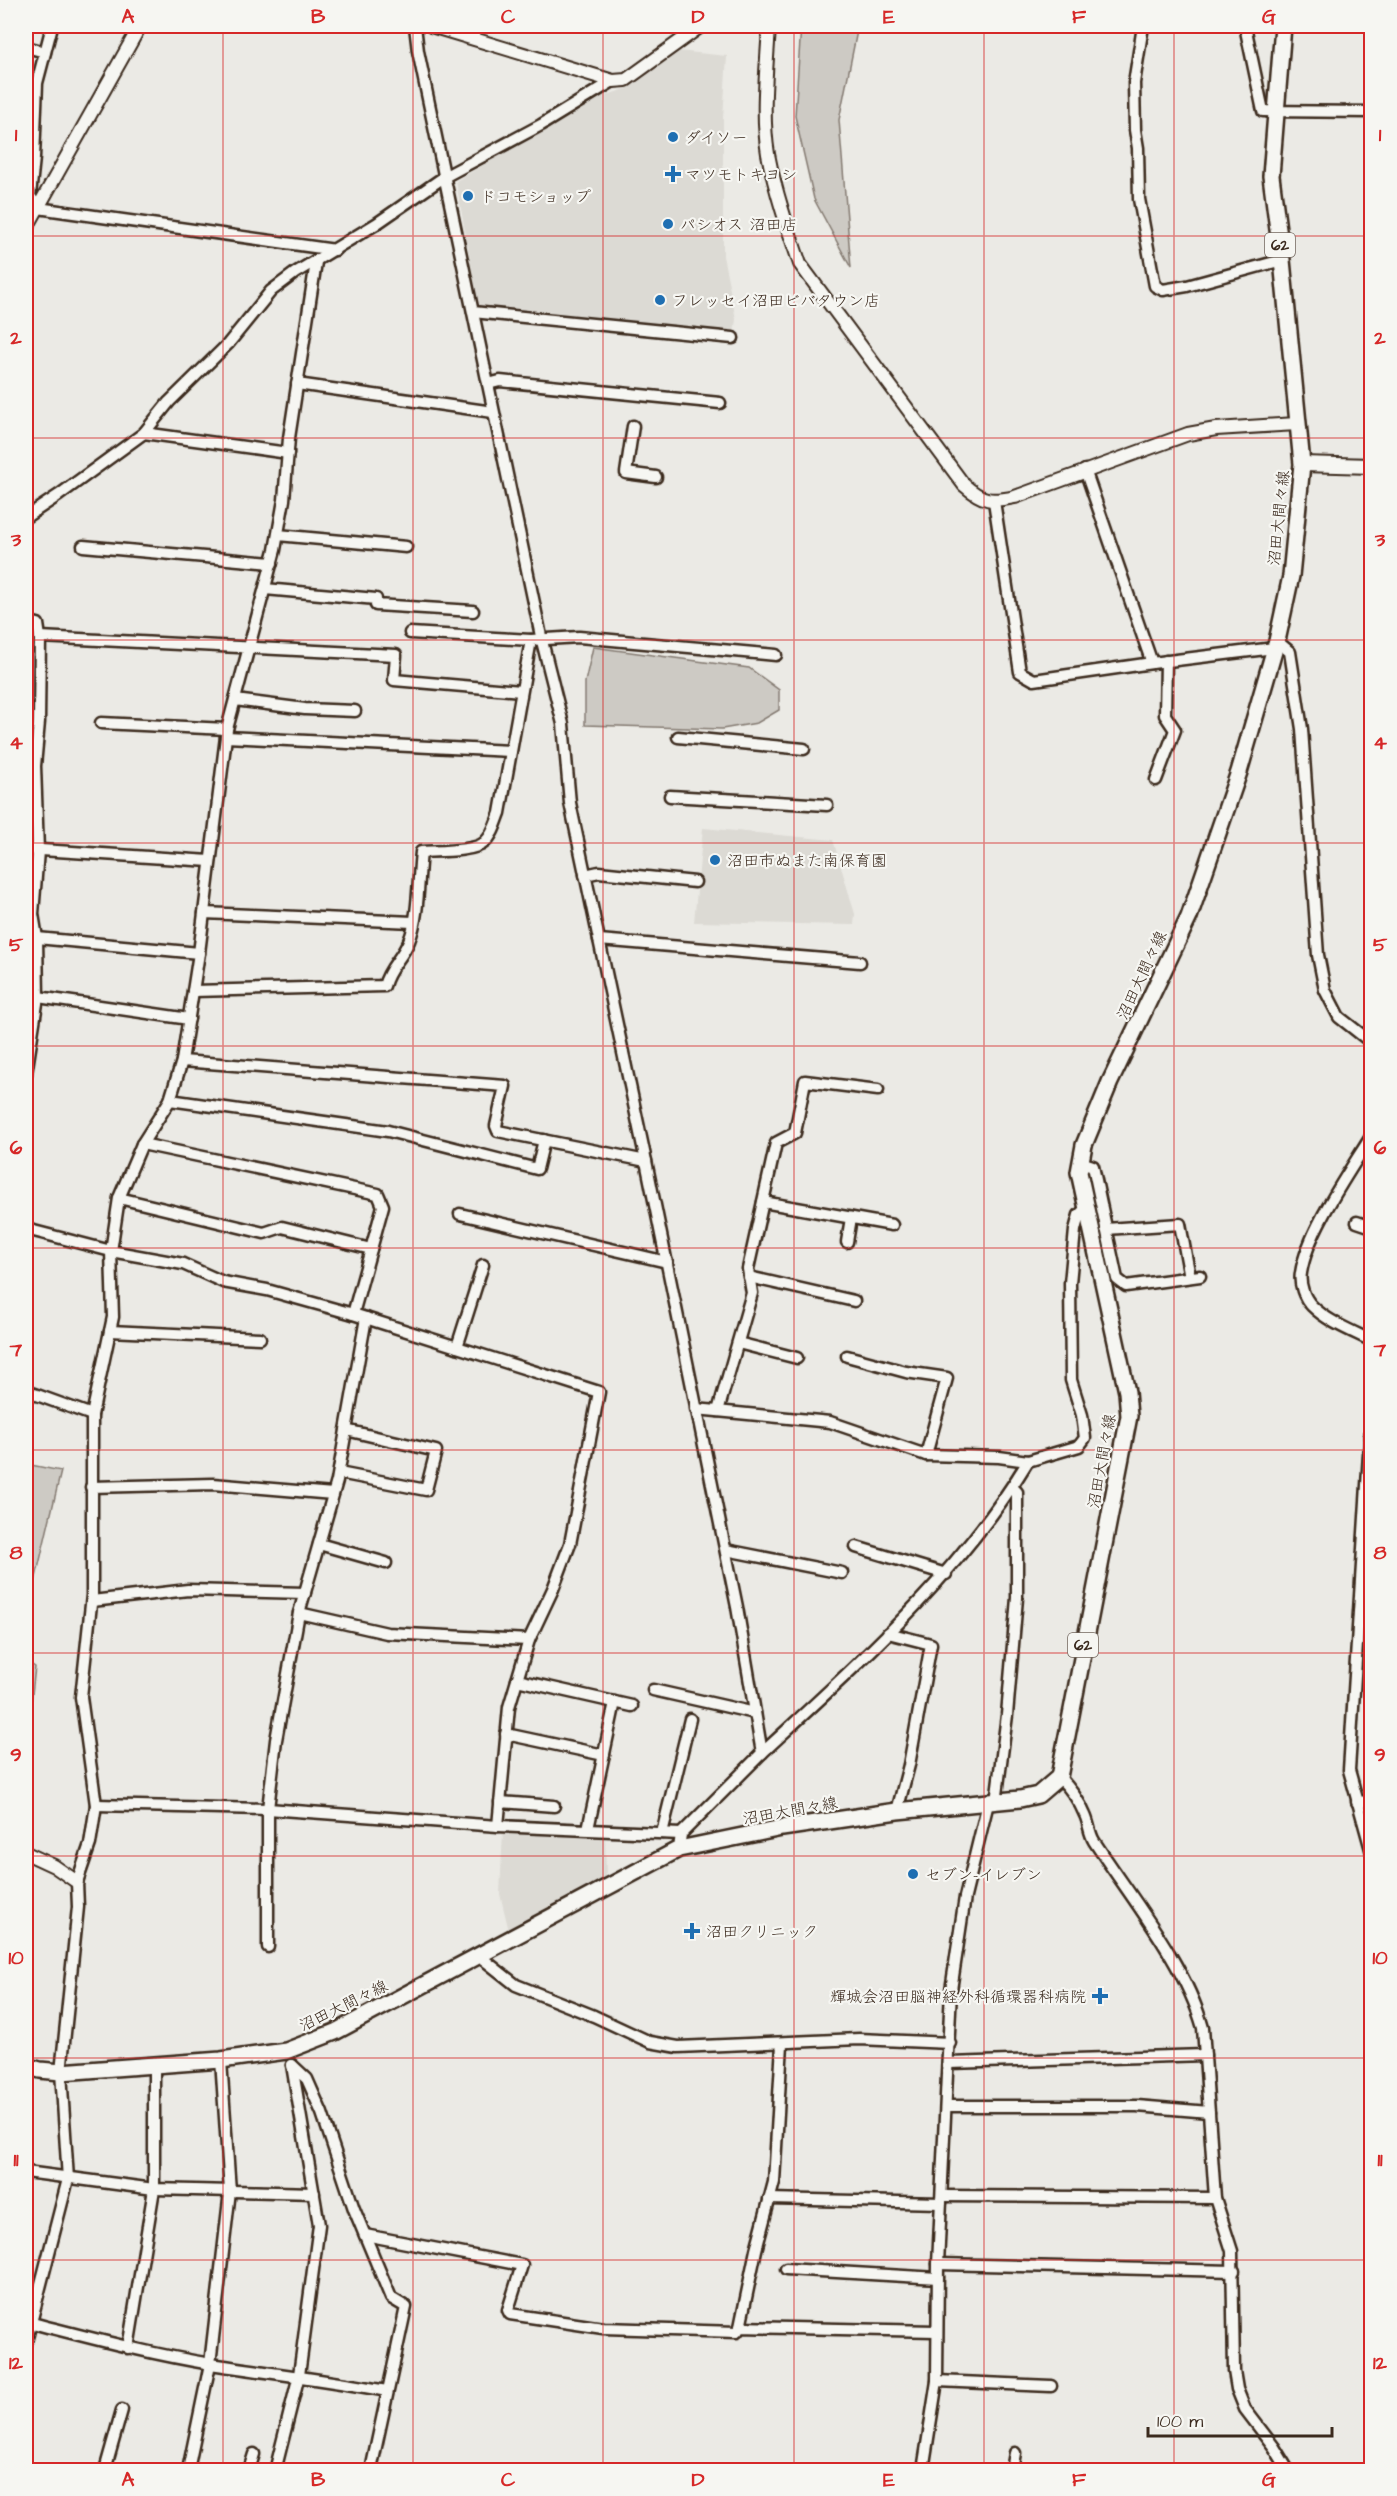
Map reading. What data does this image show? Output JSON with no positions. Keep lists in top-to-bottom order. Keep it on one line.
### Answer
{"streets":{"main road":["62","沼田大間々線"]},"places":{"other":["ダイソー","ドコモショップ","パシオス 沼田店","フレッセイ沼田ビバタウン店","沼田市ぬまた南保育園","セブン-イレブン"],"health":["マツモトキヨシ","沼田クリニック","輝城会沼田脳神経外科循環器科病院"]},"scale_bar":"100 m","grid":{"columns":["A","B","C","D","E","F","G"],"rows":["1","2","3","4","5","6","7","8","9","10","11","12"]}}
